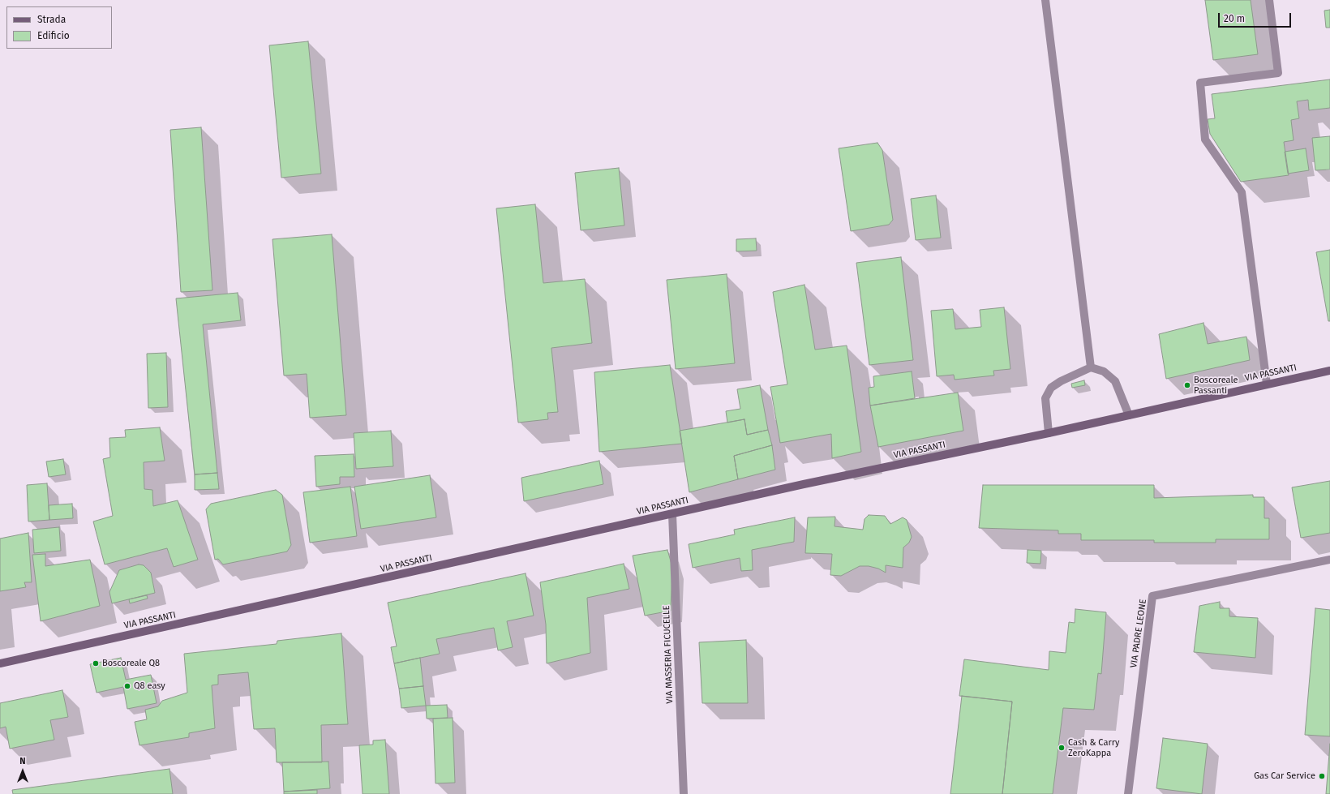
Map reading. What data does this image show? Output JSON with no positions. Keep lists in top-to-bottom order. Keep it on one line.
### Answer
{"streets":{"main road":["VIA PASSANTI"],"street":["VIA PADRE LEONE","VIA MASSERIA FICUCELLE"]},"crossings":[["VIA PASSANTI","VIA MASSERIA FICUCELLE"]],"places":["Boscoreale Passanti","Boscoreale Q8","Q8 easy","Cash & Carry ZeroKappa","Gas Car Service"],"legend":["Strada","Edificio"],"scale_bar":"20 m","north":"top"}
